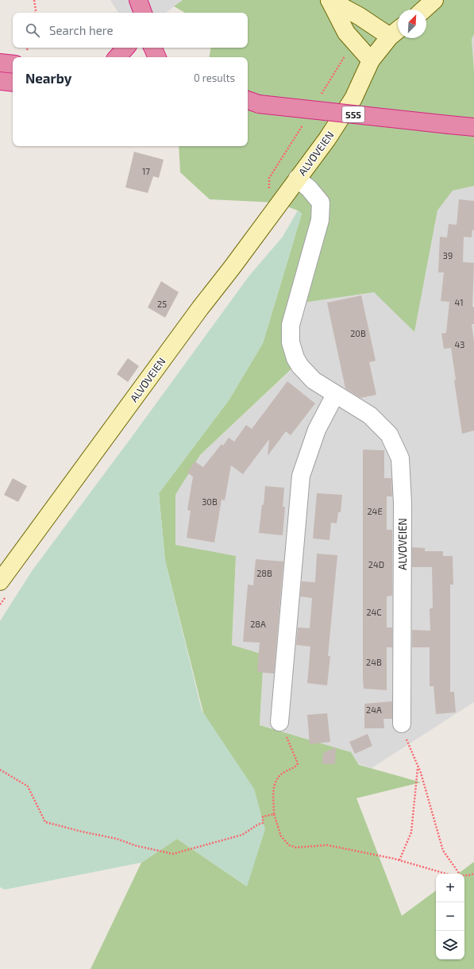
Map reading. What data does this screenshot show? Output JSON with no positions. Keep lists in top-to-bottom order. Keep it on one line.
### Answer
{"streets":{"highway":["555"],"main road":["ALVØVEIEN"]},"house_numbers":["17","39","41","25","20B","43","30B","24E","24D","28B","24C","28A","24B","24A"],"north":"top right","page":{"search":"Search here","heading":["Nearby","0 results"],"map_buttons":["+","−"]}}
